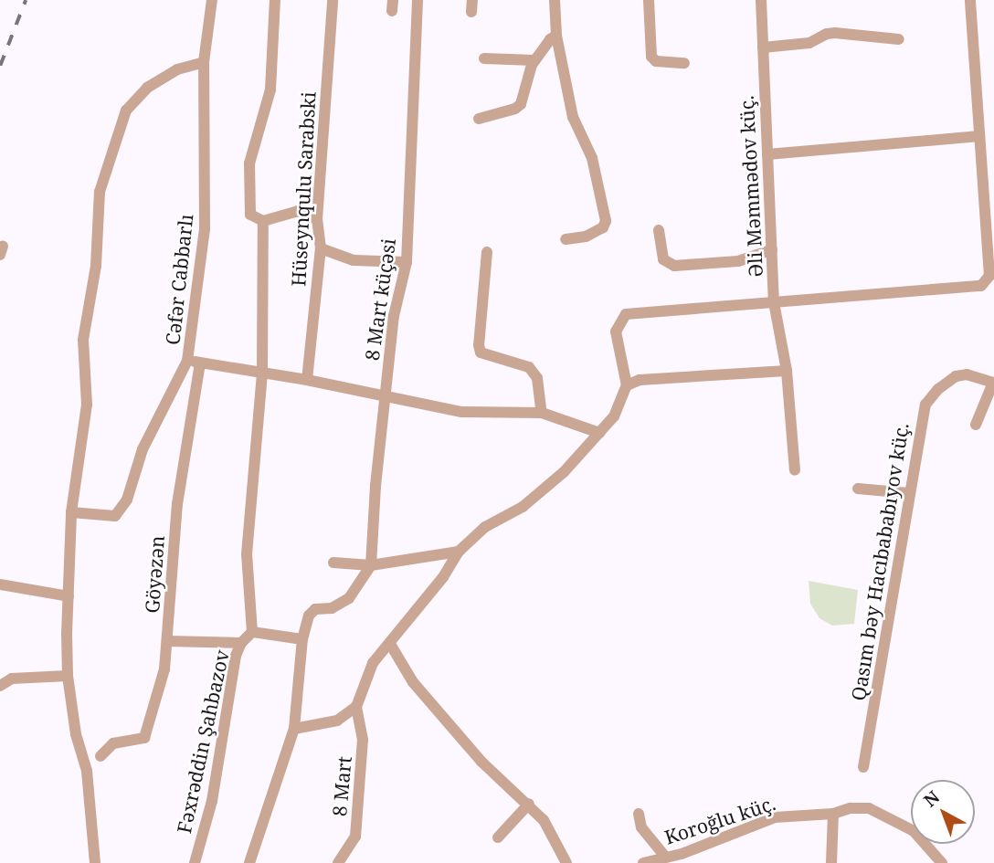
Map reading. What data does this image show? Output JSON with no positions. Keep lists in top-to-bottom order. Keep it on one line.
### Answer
{"streets":{"street":["Əli Məmmədov küç.","Hüseynqulu Sarabski","Cəfər Cabbarlı","8 Mart küçəsi","Qasım bəy Hacıbababıyov küç.","Göyəzən","Fəxrəddin Şahbazov","8 Mart","Koroğlu küç."]},"north":"top left"}
